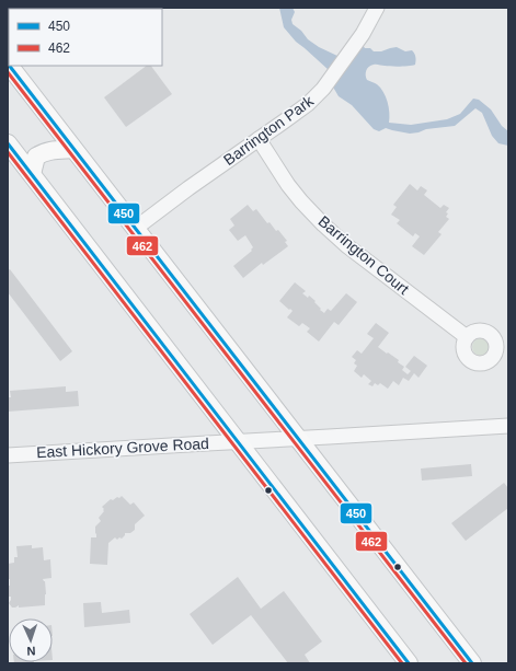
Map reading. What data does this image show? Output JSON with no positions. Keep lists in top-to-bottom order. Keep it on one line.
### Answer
{"streets":{"street":["Barrington Park","Barrington Court","East Hickory Grove Road"]},"crossings":[["Barrington Park","Barrington Court"]],"lines":["transit line 450","transit line 462"],"legend":["450","462"],"north":"bottom"}
